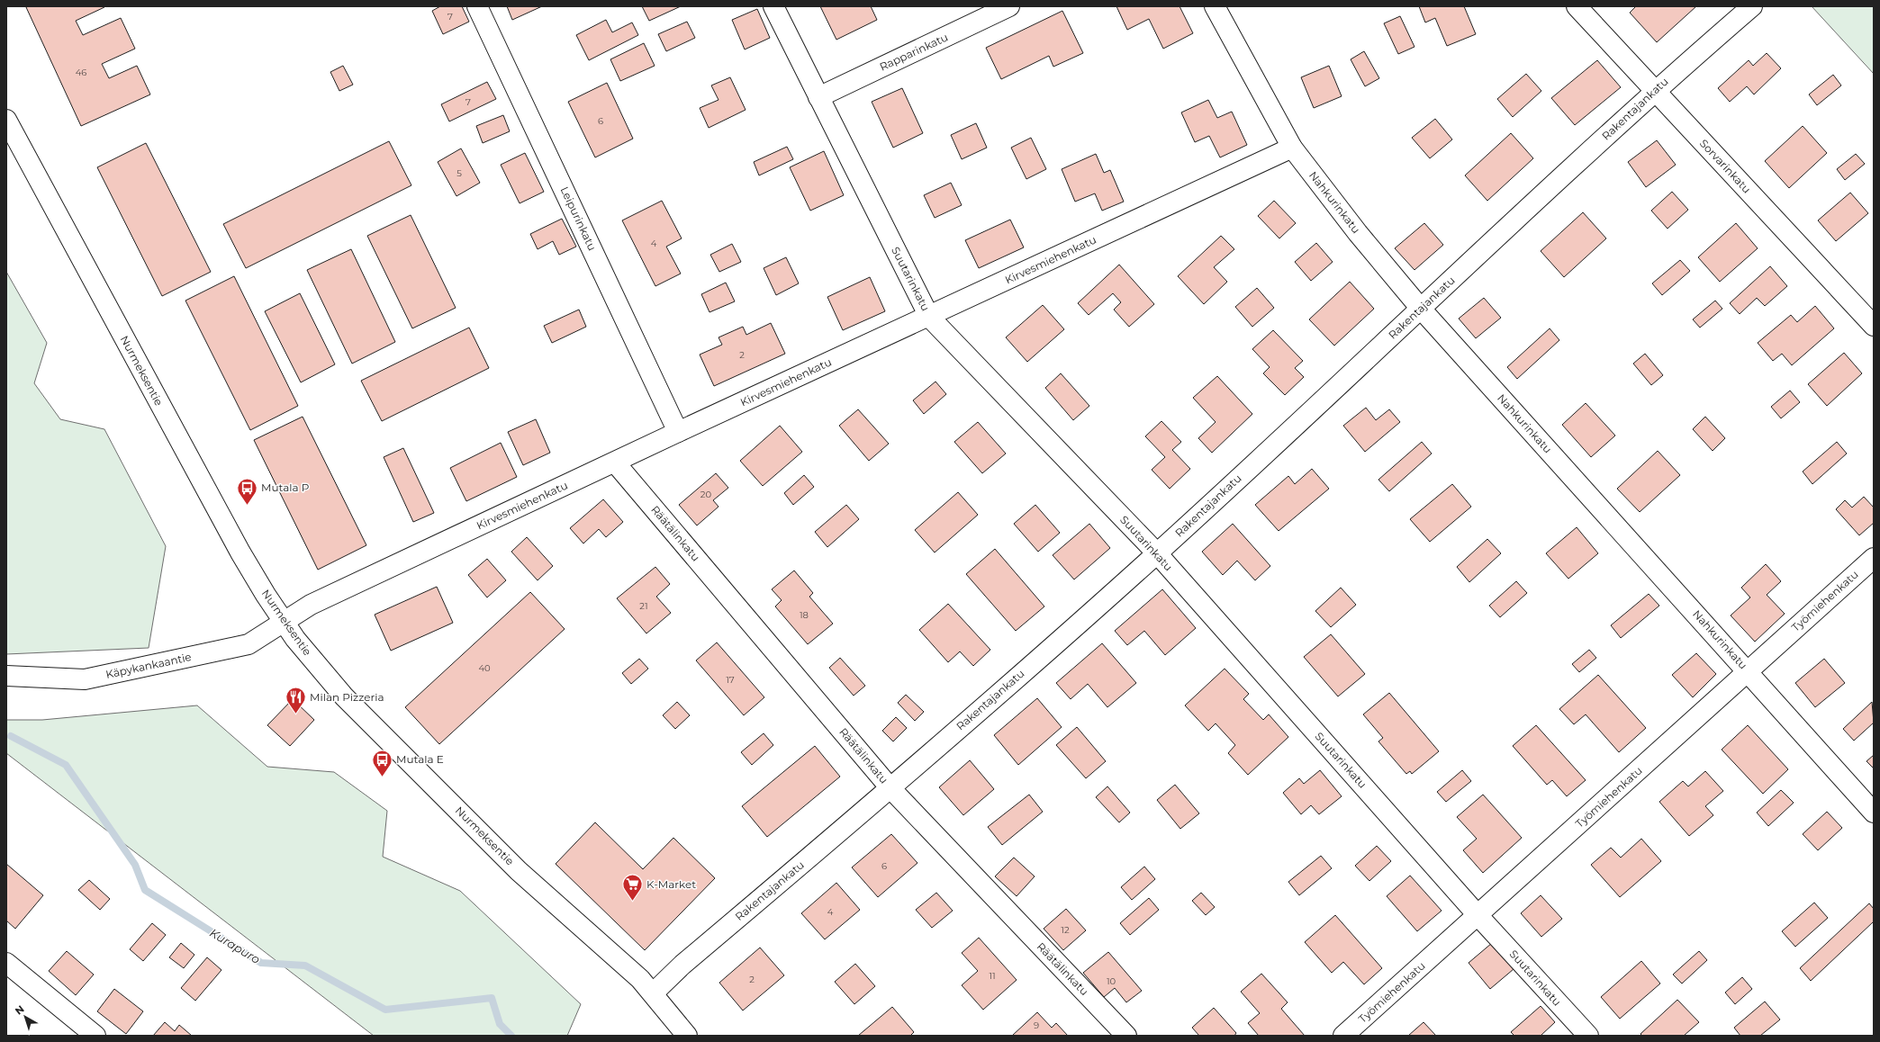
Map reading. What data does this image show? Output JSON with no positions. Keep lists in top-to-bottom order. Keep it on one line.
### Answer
{"streets":{"street":["Rapparinkatu","Rakentajankatu","Sorvarinkatu","Nahkurinkatu","Leipurinkatu","Kirvesmiehenkatu","Suutarinkatu","Nurmeksentie","Räätälinkatu","Työmiehenkatu","Käpykankaantie"]},"crossings":[["Rapparinkatu","Suutarinkatu"],["Rakentajankatu","Sorvarinkatu"],["Rakentajankatu","Nahkurinkatu"],["Rakentajankatu","Suutarinkatu"],["Rakentajankatu","Nurmeksentie"],["Rakentajankatu","Räätälinkatu"],["Nahkurinkatu","Kirvesmiehenkatu"],["Nahkurinkatu","Työmiehenkatu"],["Leipurinkatu","Kirvesmiehenkatu"],["Kirvesmiehenkatu","Suutarinkatu"],["Kirvesmiehenkatu","Nurmeksentie"],["Kirvesmiehenkatu","Räätälinkatu"],["Kirvesmiehenkatu","Käpykankaantie"],["Suutarinkatu","Työmiehenkatu"],["Nurmeksentie","Käpykankaantie"]],"water":["Kurapuro"],"places":{"bus stop":["Mutala P","Mutala E"],"restaurant":["Milan Pizzeria"],"supermarket":["K-Market"]},"house_numbers":["7","46","7","6","5","4","2","20","21","18","40","17","6","4","12","11","2","10","9"],"north":"top left"}
